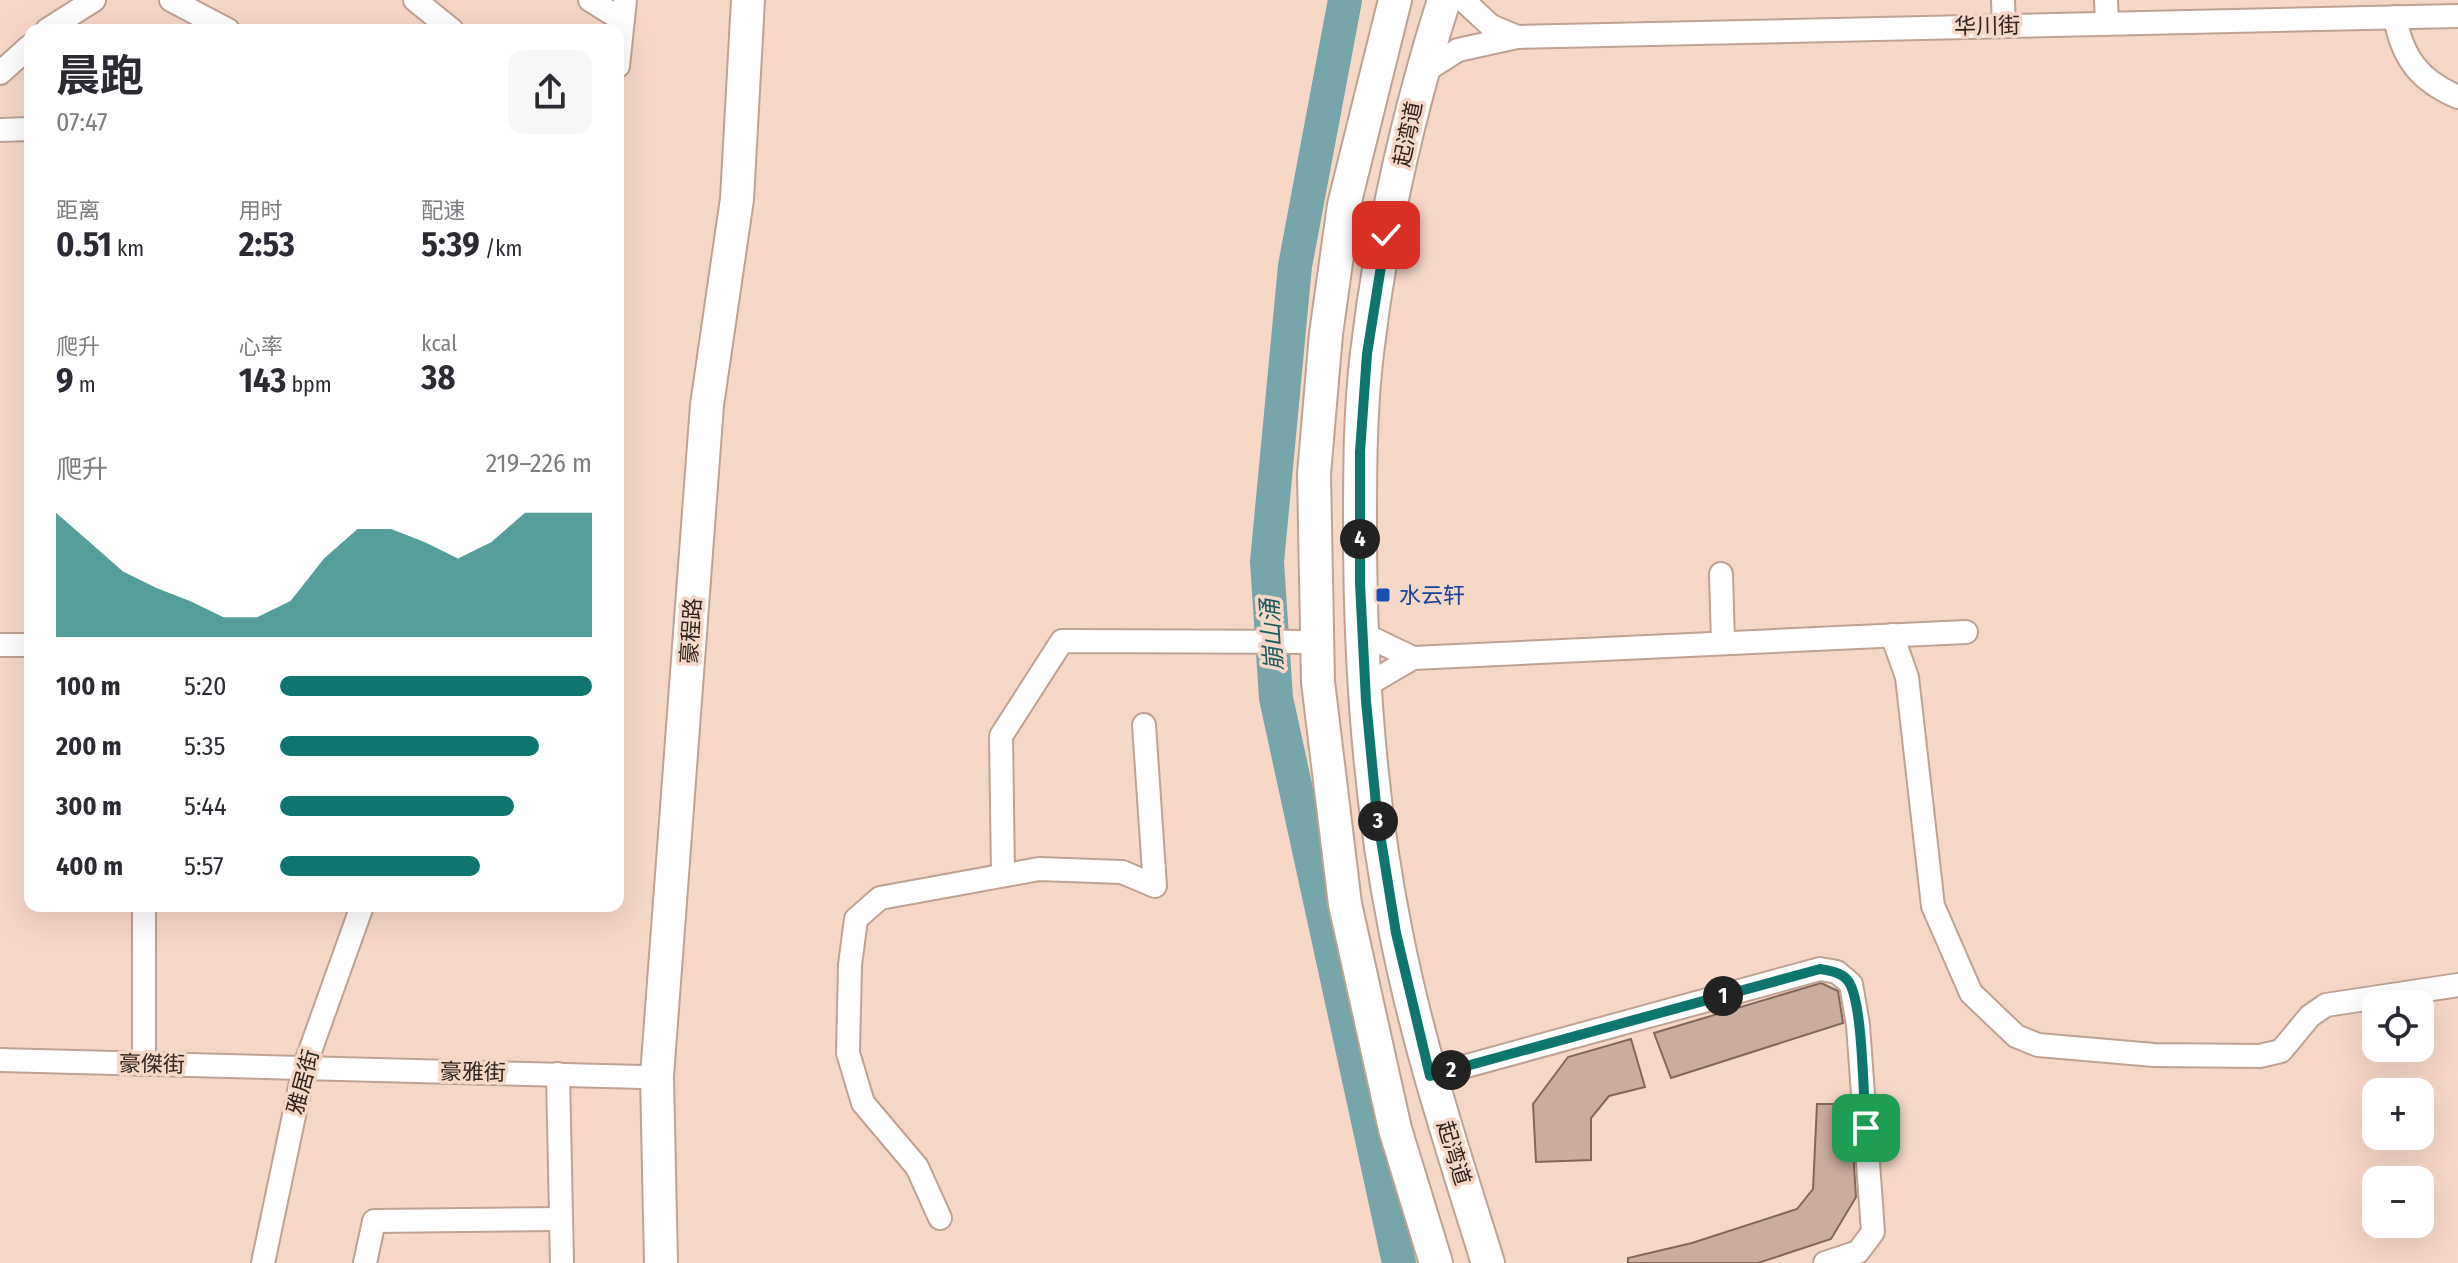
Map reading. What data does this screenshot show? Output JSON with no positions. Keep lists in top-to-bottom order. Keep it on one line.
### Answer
{"streets":{"main road":["起湾道","豪程路"],"street":["华川街","豪傑街","豪雅街","雅居街"]},"crossings":[["华川街","起湾道"],["豪程路","豪雅街"],["豪傑街","豪雅街"],["豪傑街","雅居街"],["豪雅街","雅居街"]],"water":["崩山涌"],"places":{"transit":["水云轩"]},"page":{"heading":["晨跑","07:47"],"stats":[["距离","0.51 km"],["用时","2:53"],["配速","5:39 /km"],["爬升","9 m"],["心率","143 bpm"],["kcal","38"]],"chart":["爬升","219–226 m"],"pins":["4","3","1","2"],"list":[{"name":"100 m","note":"5:20"},{"name":"200 m","note":"5:35"},{"name":"300 m","note":"5:44"},{"name":"400 m","note":"5:57"}],"map_buttons":["+","−"]}}
